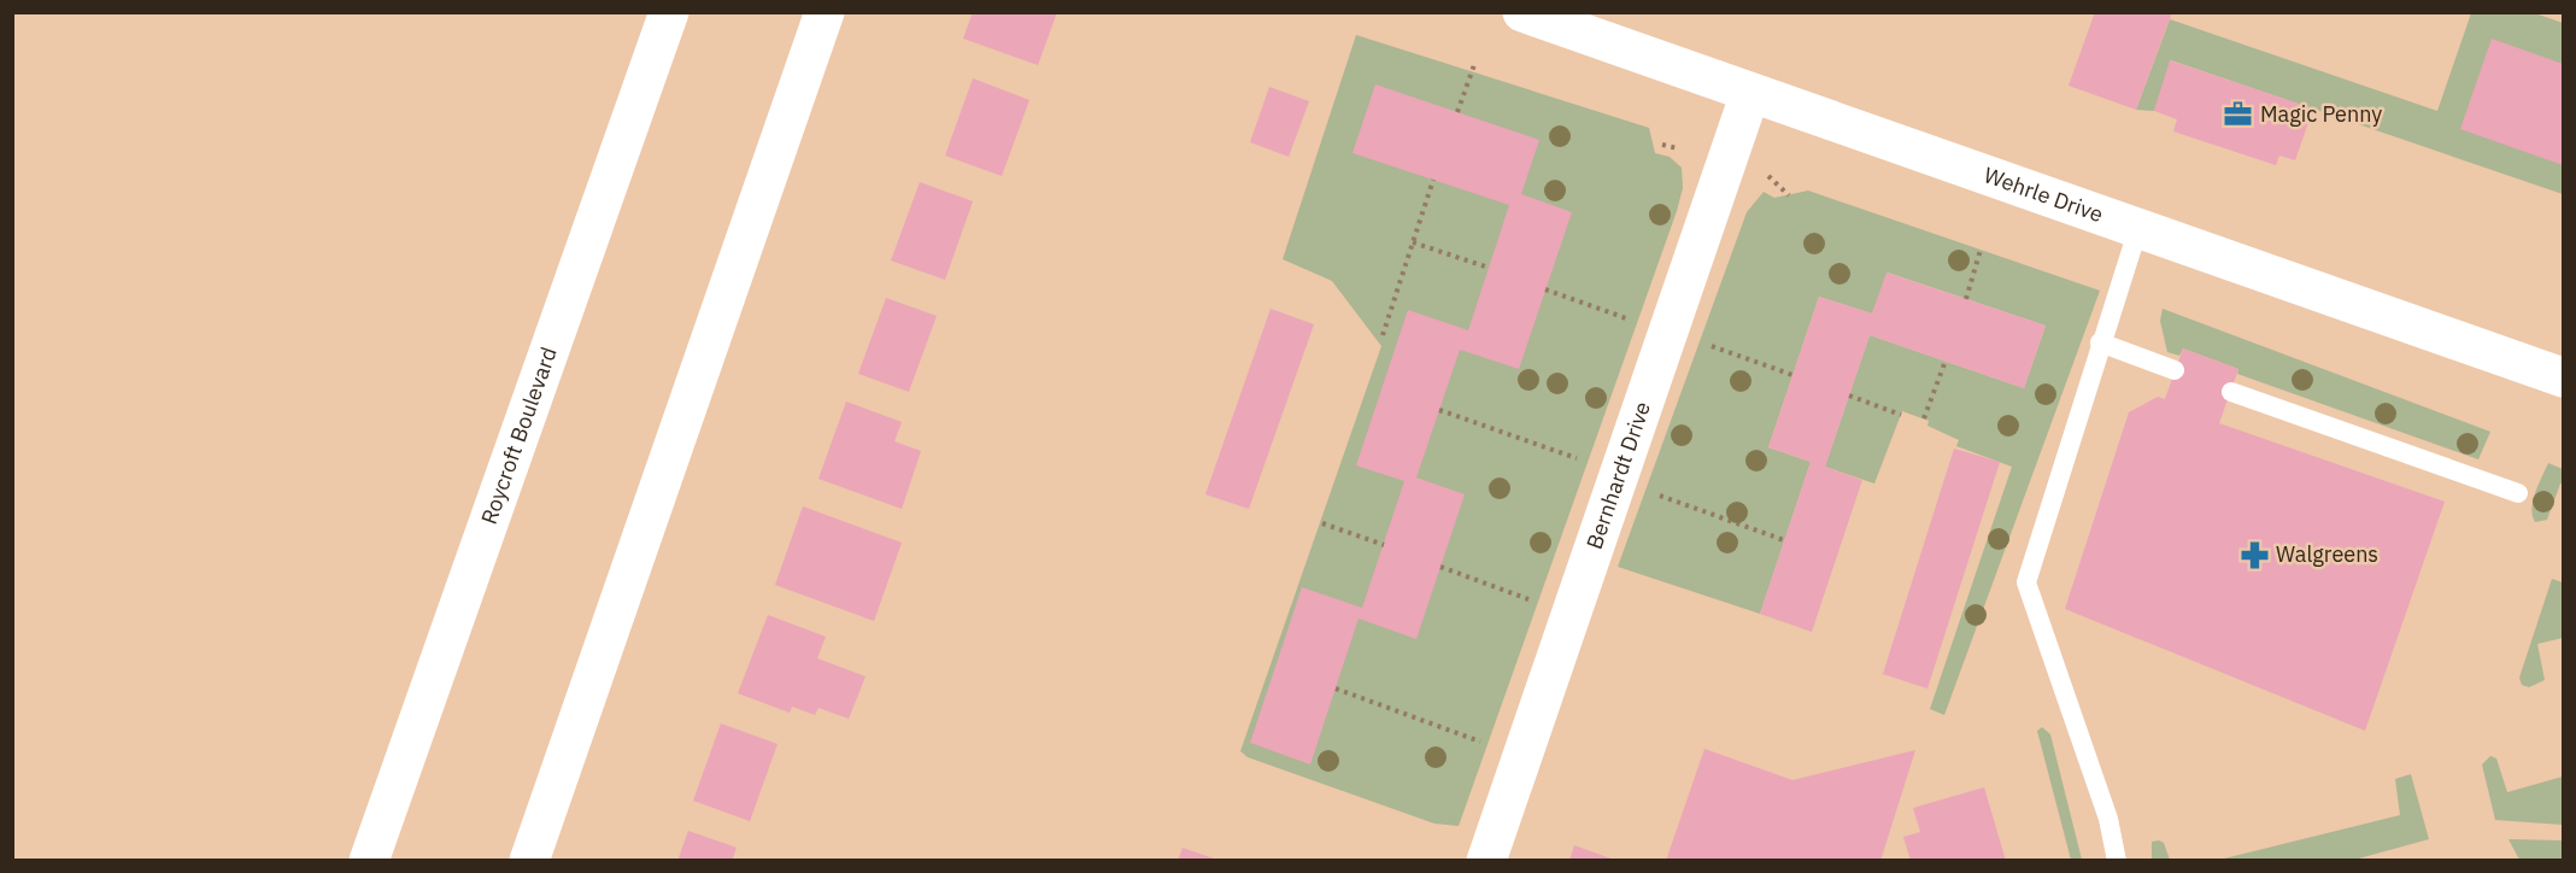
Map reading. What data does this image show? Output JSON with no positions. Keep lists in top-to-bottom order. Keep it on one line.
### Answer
{"streets":{"street":["Wehrle Drive","Roycroft Boulevard","Bernhardt Drive"]},"crossings":[["Wehrle Drive","Bernhardt Drive"]],"places":{"office":["Magic Penny"],"pharmacy":["Walgreens"]}}
